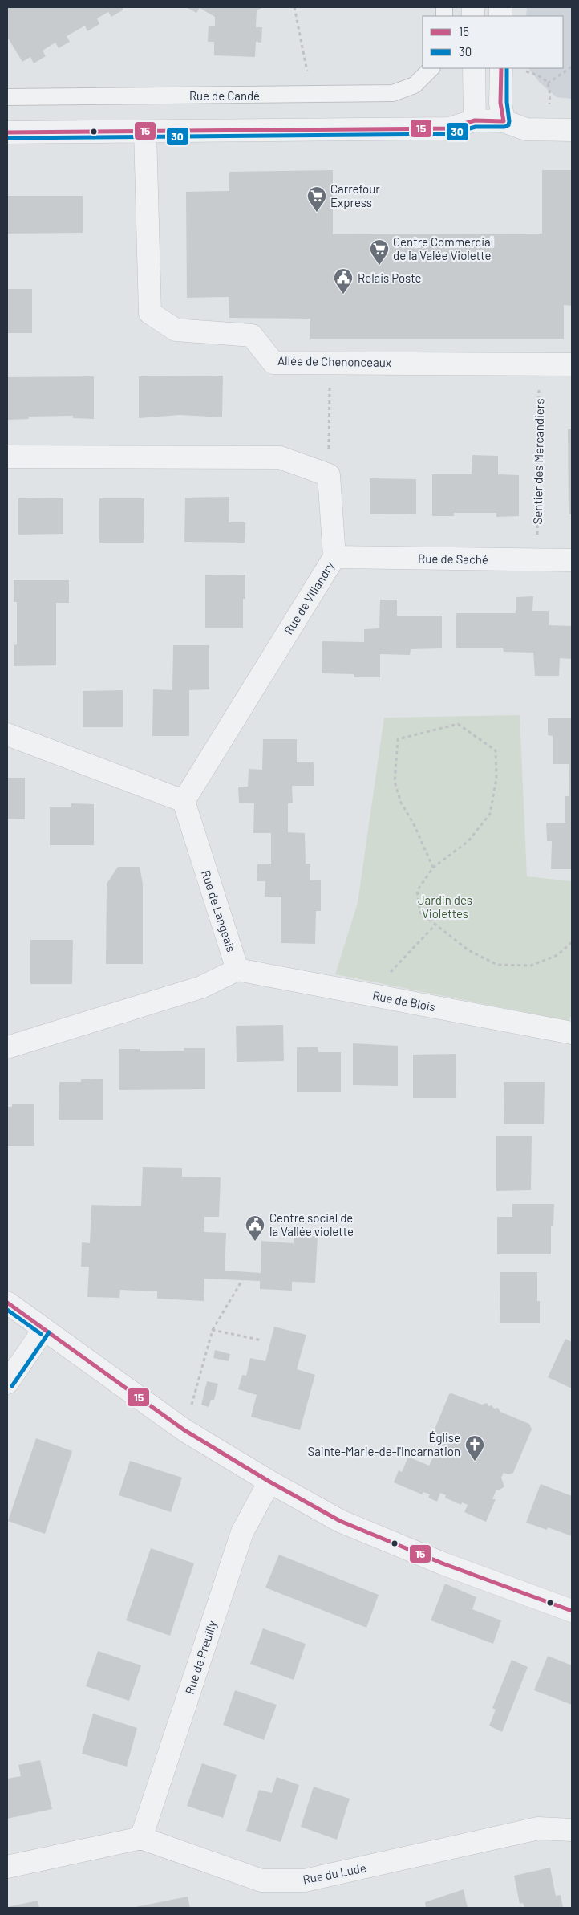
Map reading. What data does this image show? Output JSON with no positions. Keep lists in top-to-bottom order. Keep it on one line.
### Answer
{"streets":{"street":["Allée de Chenonceaux","Rue de Saché","Rue de Villandry","Rue de Langeais","Rue de Blois","Rue de Preuilly","Rue du Lude"],"lane":["Rue de Candé"],"path":["Sentier des Mercandiers"]},"crossings":[["Allée de Chenonceaux","Sentier des Mercandiers"],["Sentier des Mercandiers","Rue de Saché"],["Rue de Saché","Rue de Villandry"],["Rue de Villandry","Rue de Langeais"],["Rue de Langeais","Rue de Blois"],["Rue de Preuilly","Rue du Lude"]],"parks":["Jardin des Violettes"],"places":{"supermarket":["Carrefour Express","Centre Commercial de la Valée Violette"],"public building":["Relais Poste","Centre social de la Vallée violette"],"church":["Église Sainte-Marie-de-l'Incarnation"]},"lines":["transit line 15","transit line 30"],"legend":["15","30"]}
